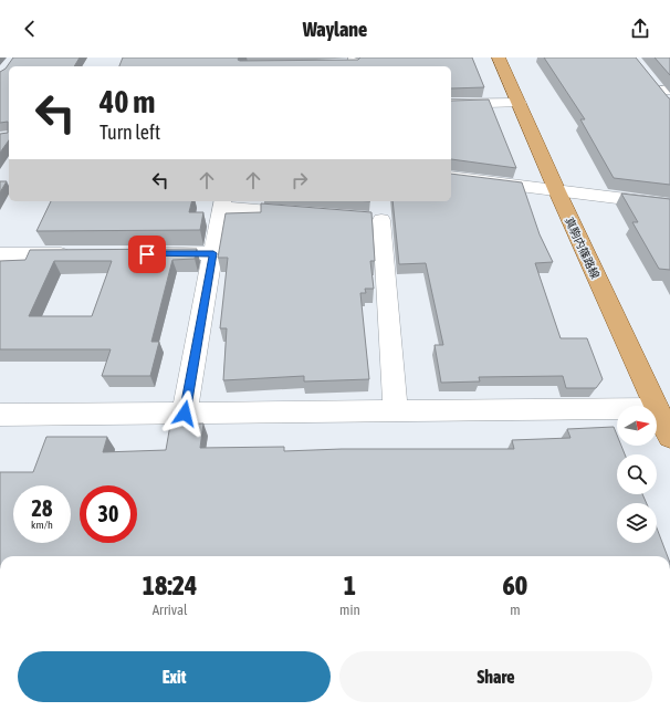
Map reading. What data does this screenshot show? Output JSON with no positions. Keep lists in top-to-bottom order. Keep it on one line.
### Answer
{"streets":{"main road":["真駒内篠路線"]},"north":"right","page":{"header":"Waylane","turn":["40 m","Turn left"],"speed":"28 km/h","limit":"30","eta":["18:24","Arrival","1","min","60","m"],"buttons":["Exit","Share"]}}
